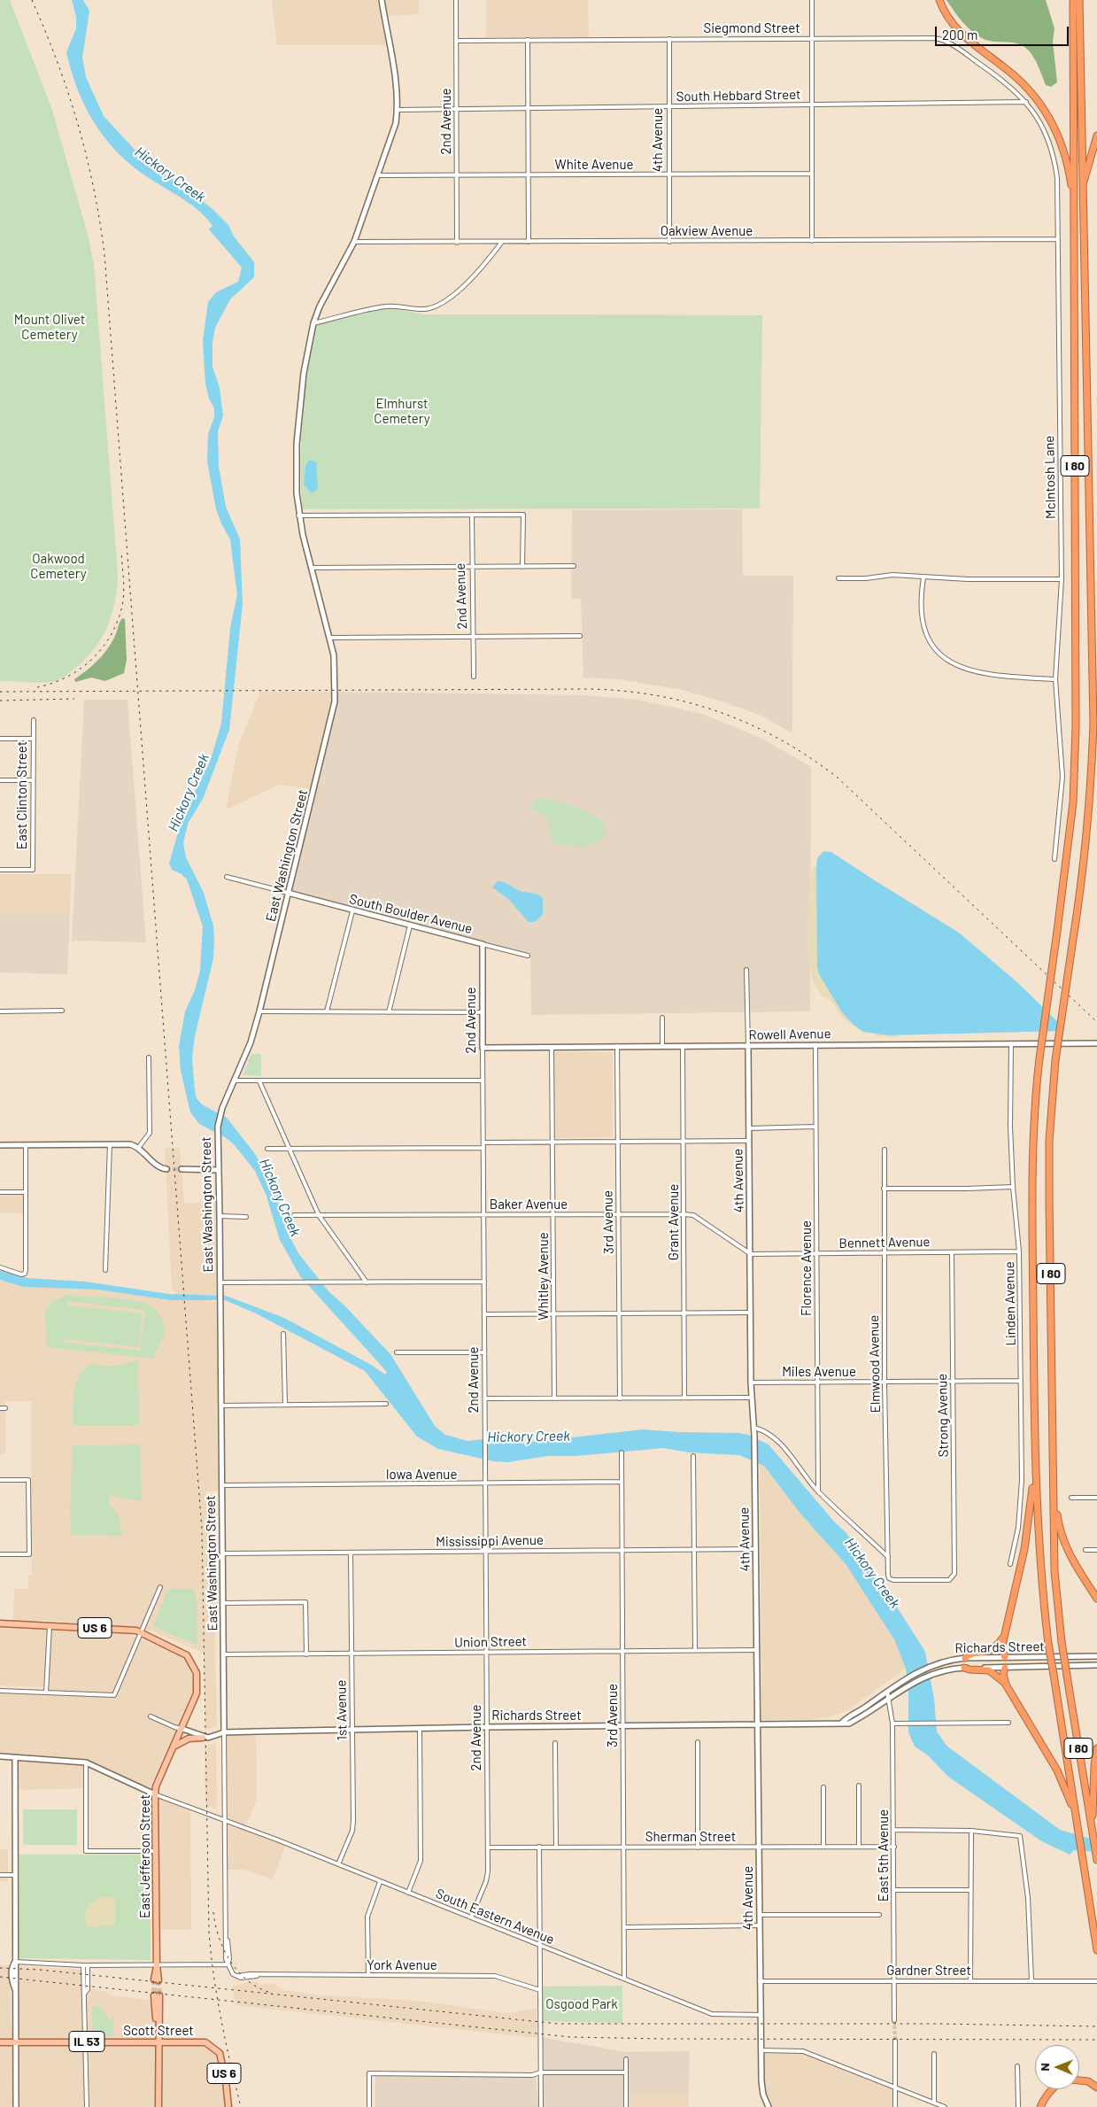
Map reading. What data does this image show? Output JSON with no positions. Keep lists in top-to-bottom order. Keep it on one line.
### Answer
{"streets":{"highway":["I 80"],"main road":["US 6","East Jefferson Street","Scott Street","IL 53"],"street":["Siegmond Street","South Hebbard Street","2nd Avenue","4th Avenue","White Avenue","Oakview Avenue","McIntosh Lane","East Clinton Street","East Washington Street","South Boulder Avenue","Rowell Avenue","Baker Avenue","3rd Avenue","Grant Avenue","Bennett Avenue","Florence Avenue","Whitley Avenue","Linden Avenue","Elmwood Avenue","Miles Avenue","Strong Avenue","Iowa Avenue","Mississippi Avenue","Union Street","Richards Street","1st Avenue","Sherman Street","East 5th Avenue","South Eastern Avenue","York Avenue","Gardner Street"]},"crossings":[["Siegmond Street","South Hebbard Street"],["Siegmond Street","2nd Avenue"],["Siegmond Street","4th Avenue"],["Siegmond Street","McIntosh Lane"],["South Hebbard Street","2nd Avenue"],["South Hebbard Street","4th Avenue"],["South Hebbard Street","McIntosh Lane"],["South Hebbard Street","East Washington Street"],["2nd Avenue","White Avenue"],["2nd Avenue","Oakview Avenue"],["2nd Avenue","South Boulder Avenue"],["2nd Avenue","Rowell Avenue"],["2nd Avenue","Baker Avenue"],["2nd Avenue","Iowa Avenue"],["2nd Avenue","Mississippi Avenue"],["2nd Avenue","Union Street"],["2nd Avenue","Richards Street"],["2nd Avenue","Sherman Street"],["2nd Avenue","South Eastern Avenue"],["4th Avenue","White Avenue"],["4th Avenue","Oakview Avenue"],["4th Avenue","Rowell Avenue"],["4th Avenue","Baker Avenue"],["4th Avenue","Bennett Avenue"],["4th Avenue","Miles Avenue"],["4th Avenue","Mississippi Avenue"],["4th Avenue","Union Street"],["4th Avenue","Richards Street"],["4th Avenue","Sherman Street"],["4th Avenue","South Eastern Avenue"],["4th Avenue","Gardner Street"],["White Avenue","East Washington Street"],["Oakview Avenue","McIntosh Lane"],["Oakview Avenue","East Washington Street"],["East Washington Street","South Boulder Avenue"],["East Washington Street","Iowa Avenue"],["East Washington Street","Mississippi Avenue"],["East Washington Street","Union Street"],["East Washington Street","Richards Street"],["Rowell Avenue","3rd Avenue"],["Rowell Avenue","Grant Avenue"],["Rowell Avenue","Florence Avenue"],["Rowell Avenue","Whitley Avenue"],["Rowell Avenue","Linden Avenue"],["Baker Avenue","3rd Avenue"],["Baker Avenue","Grant Avenue"],["Baker Avenue","Bennett Avenue"],["Baker Avenue","Whitley Avenue"],["3rd Avenue","Iowa Avenue"],["3rd Avenue","Mississippi Avenue"],["3rd Avenue","Union Street"],["3rd Avenue","Richards Street"],["3rd Avenue","Sherman Street"],["3rd Avenue","South Eastern Avenue"],["Bennett Avenue","Florence Avenue"],["Bennett Avenue","Linden Avenue"],["Bennett Avenue","Elmwood Avenue"],["Bennett Avenue","Strong Avenue"],["Florence Avenue","Miles Avenue"],["Linden Avenue","Miles Avenue"],["Elmwood Avenue","Miles Avenue"],["Elmwood Avenue","Strong Avenue"],["Miles Avenue","Strong Avenue"],["Mississippi Avenue","1st Avenue"],["US 6","East Jefferson Street"],["Union Street","1st Avenue"],["Richards Street","1st Avenue"],["Richards Street","East 5th Avenue"],["1st Avenue","South Eastern Avenue"],["Sherman Street","East 5th Avenue"],["East 5th Avenue","Gardner Street"],["East Jefferson Street","South Eastern Avenue"]],"water":["Hickory Creek"],"parks":["Mount Olivet Cemetery","Elmhurst Cemetery","Oakwood Cemetery","Osgood Park"],"scale_bar":"200 m","north":"left"}
